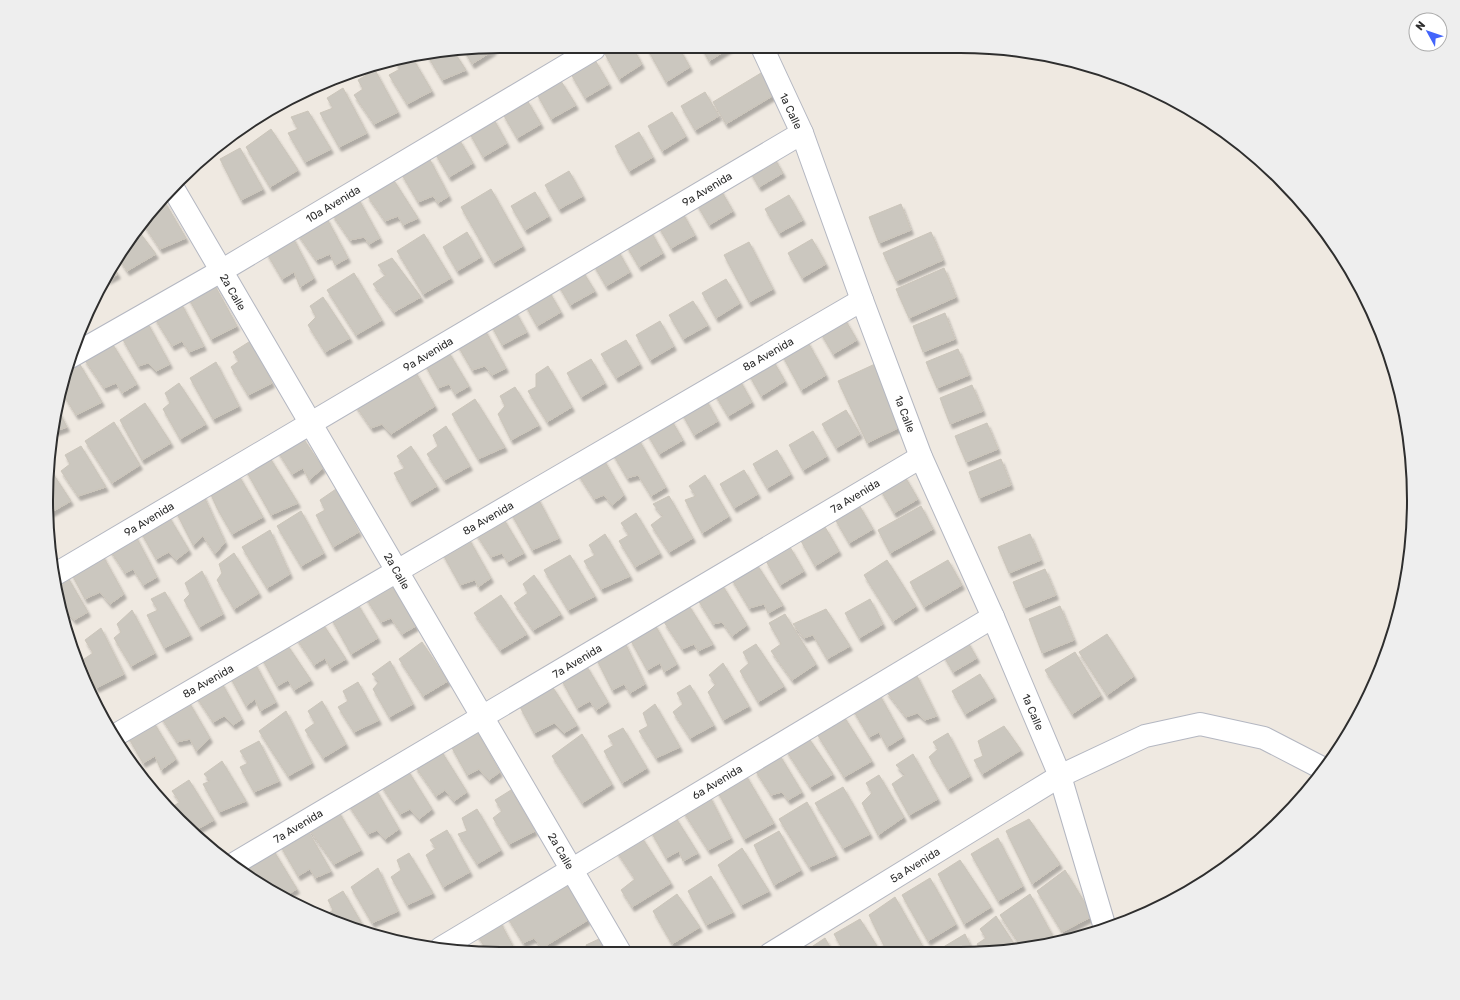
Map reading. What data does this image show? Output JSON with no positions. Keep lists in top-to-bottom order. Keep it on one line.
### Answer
{"streets":{"street":["1a Calle","9a Avenida","10a Avenida","2a Calle","8a Avenida","7a Avenida","6a Avenida","5a Avenida"]},"crossings":[["1a Calle","9a Avenida"],["1a Calle","8a Avenida"],["1a Calle","7a Avenida"],["1a Calle","6a Avenida"],["1a Calle","5a Avenida"],["9a Avenida","2a Calle"],["10a Avenida","2a Calle"],["2a Calle","8a Avenida"],["2a Calle","7a Avenida"],["2a Calle","6a Avenida"]],"north":"top left"}
